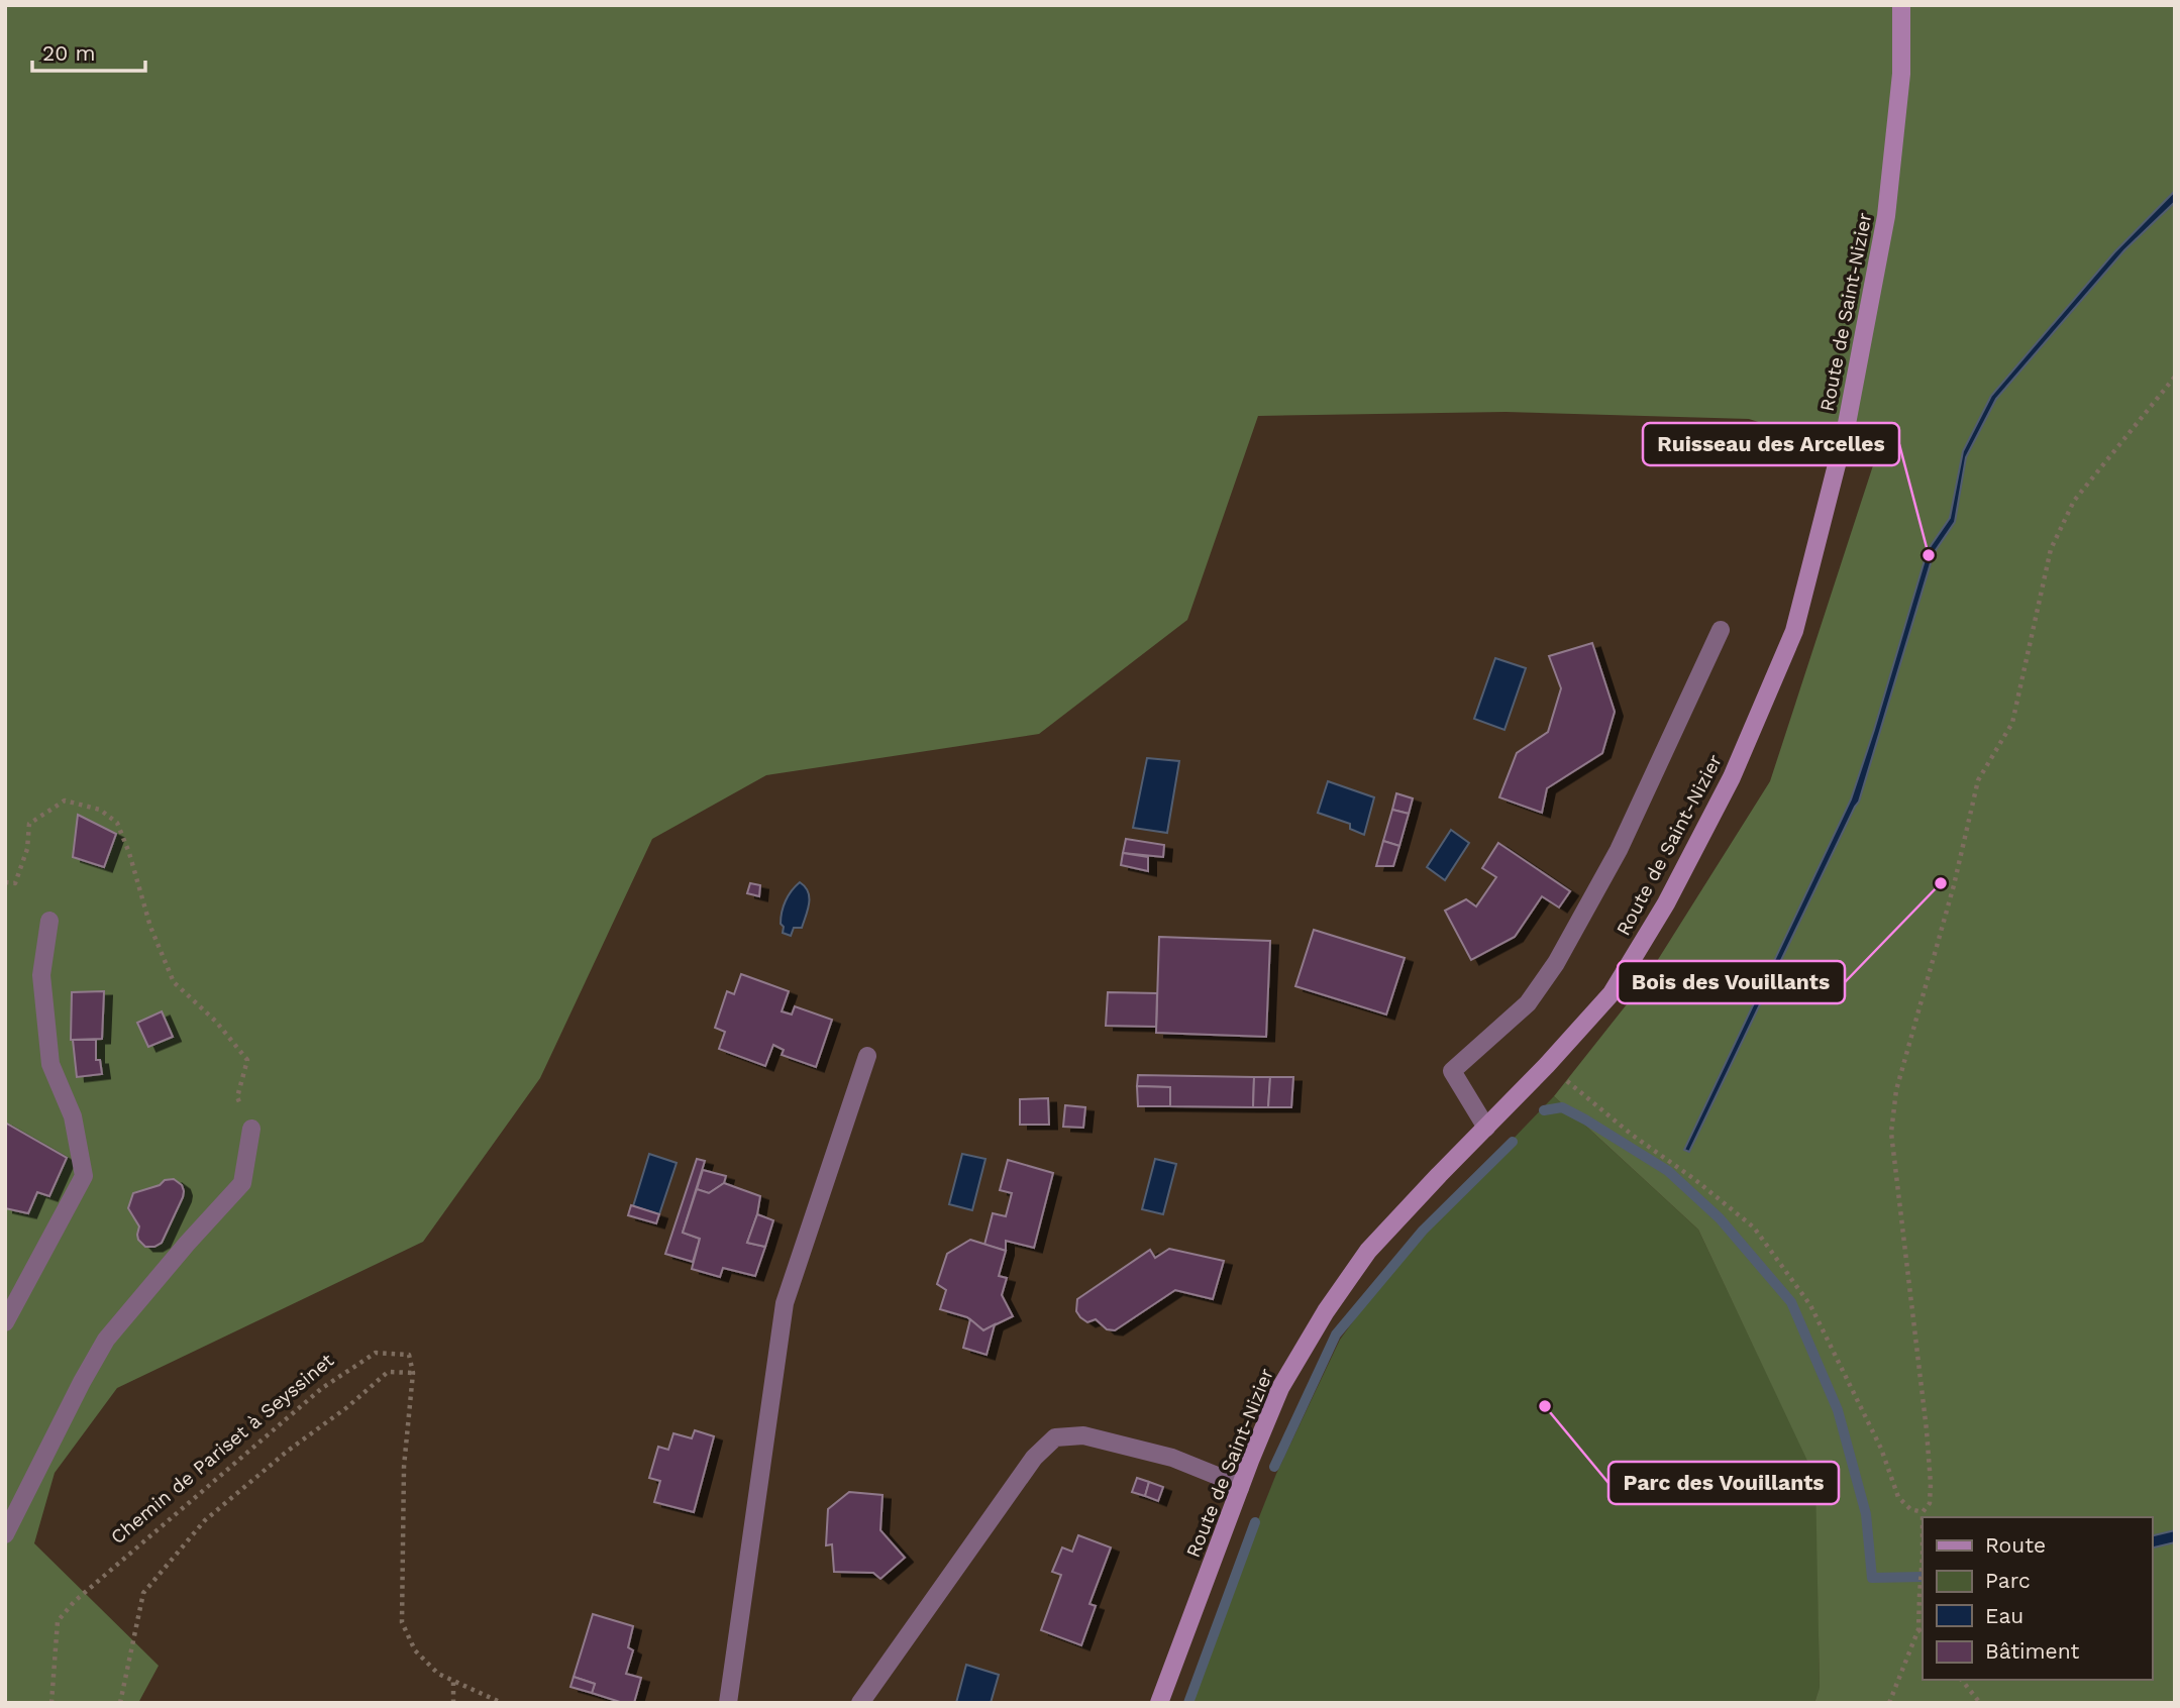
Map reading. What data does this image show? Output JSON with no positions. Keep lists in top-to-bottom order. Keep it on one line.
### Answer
{"streets":{"main road":["Route de Saint-Nizier"],"path":["Chemin de Pariset à Seyssinet"]},"places":["Ruisseau des Arcelles","Bois des Vouillants","Parc des Vouillants"],"legend":["Route","Parc","Eau","Bâtiment"],"scale_bar":"20 m"}
